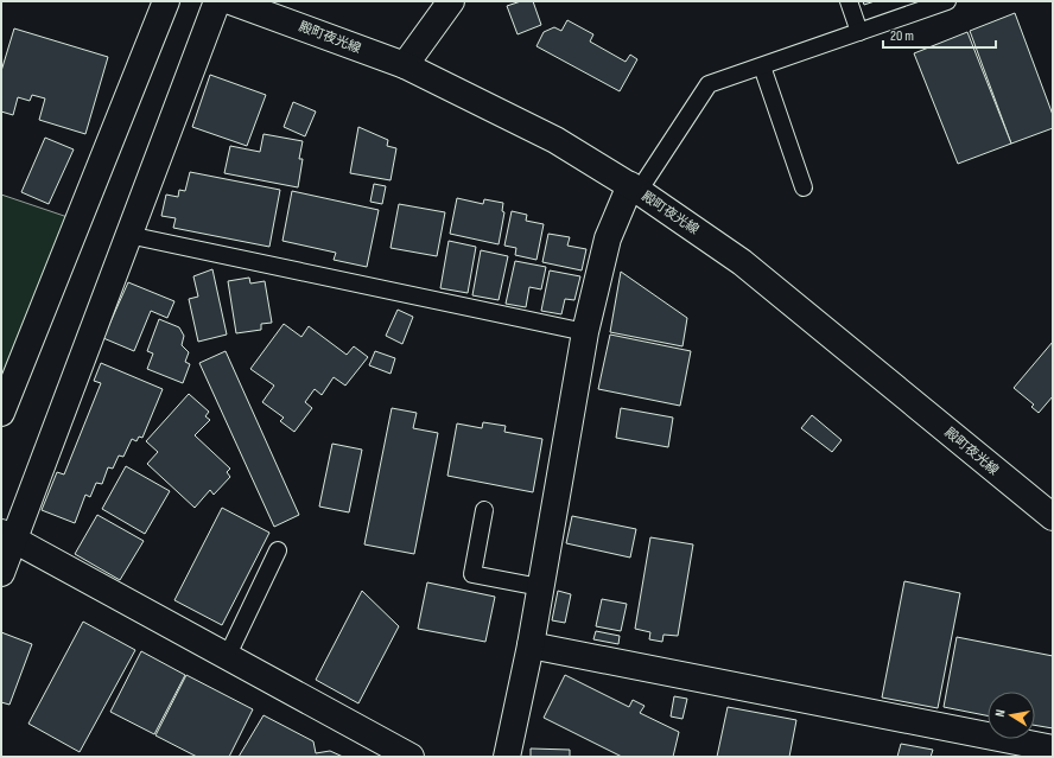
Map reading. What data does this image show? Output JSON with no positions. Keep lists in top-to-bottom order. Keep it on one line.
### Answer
{"streets":{"street":["殿町夜光線"]},"scale_bar":"20 m","north":"left"}
